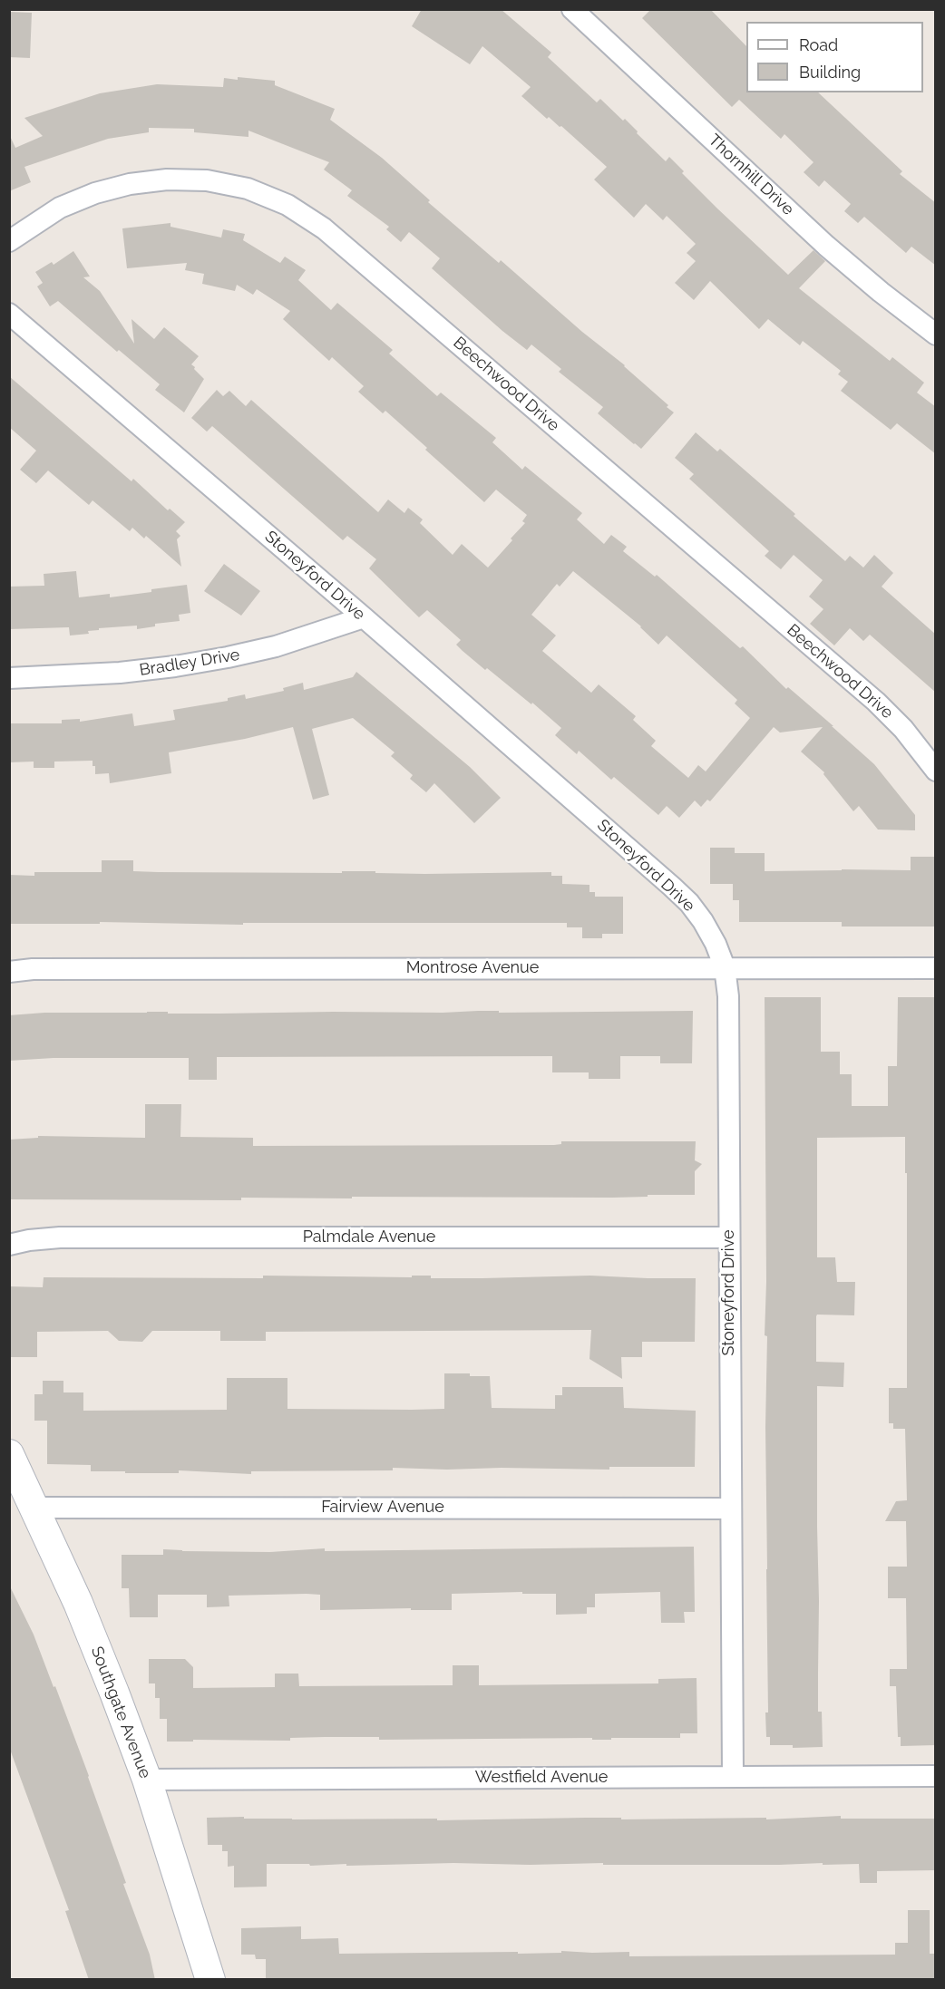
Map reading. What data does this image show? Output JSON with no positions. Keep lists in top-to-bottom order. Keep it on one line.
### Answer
{"streets":{"street":["Thornhill Drive","Beechwood Drive","Stoneyford Drive","Bradley Drive","Montrose Avenue","Palmdale Avenue","Fairview Avenue","Southgate Avenue","Westfield Avenue"]},"crossings":[["Stoneyford Drive","Bradley Drive"],["Stoneyford Drive","Montrose Avenue"],["Stoneyford Drive","Palmdale Avenue"],["Stoneyford Drive","Fairview Avenue"],["Stoneyford Drive","Westfield Avenue"],["Fairview Avenue","Southgate Avenue"],["Southgate Avenue","Westfield Avenue"]],"legend":["Road","Building"]}
